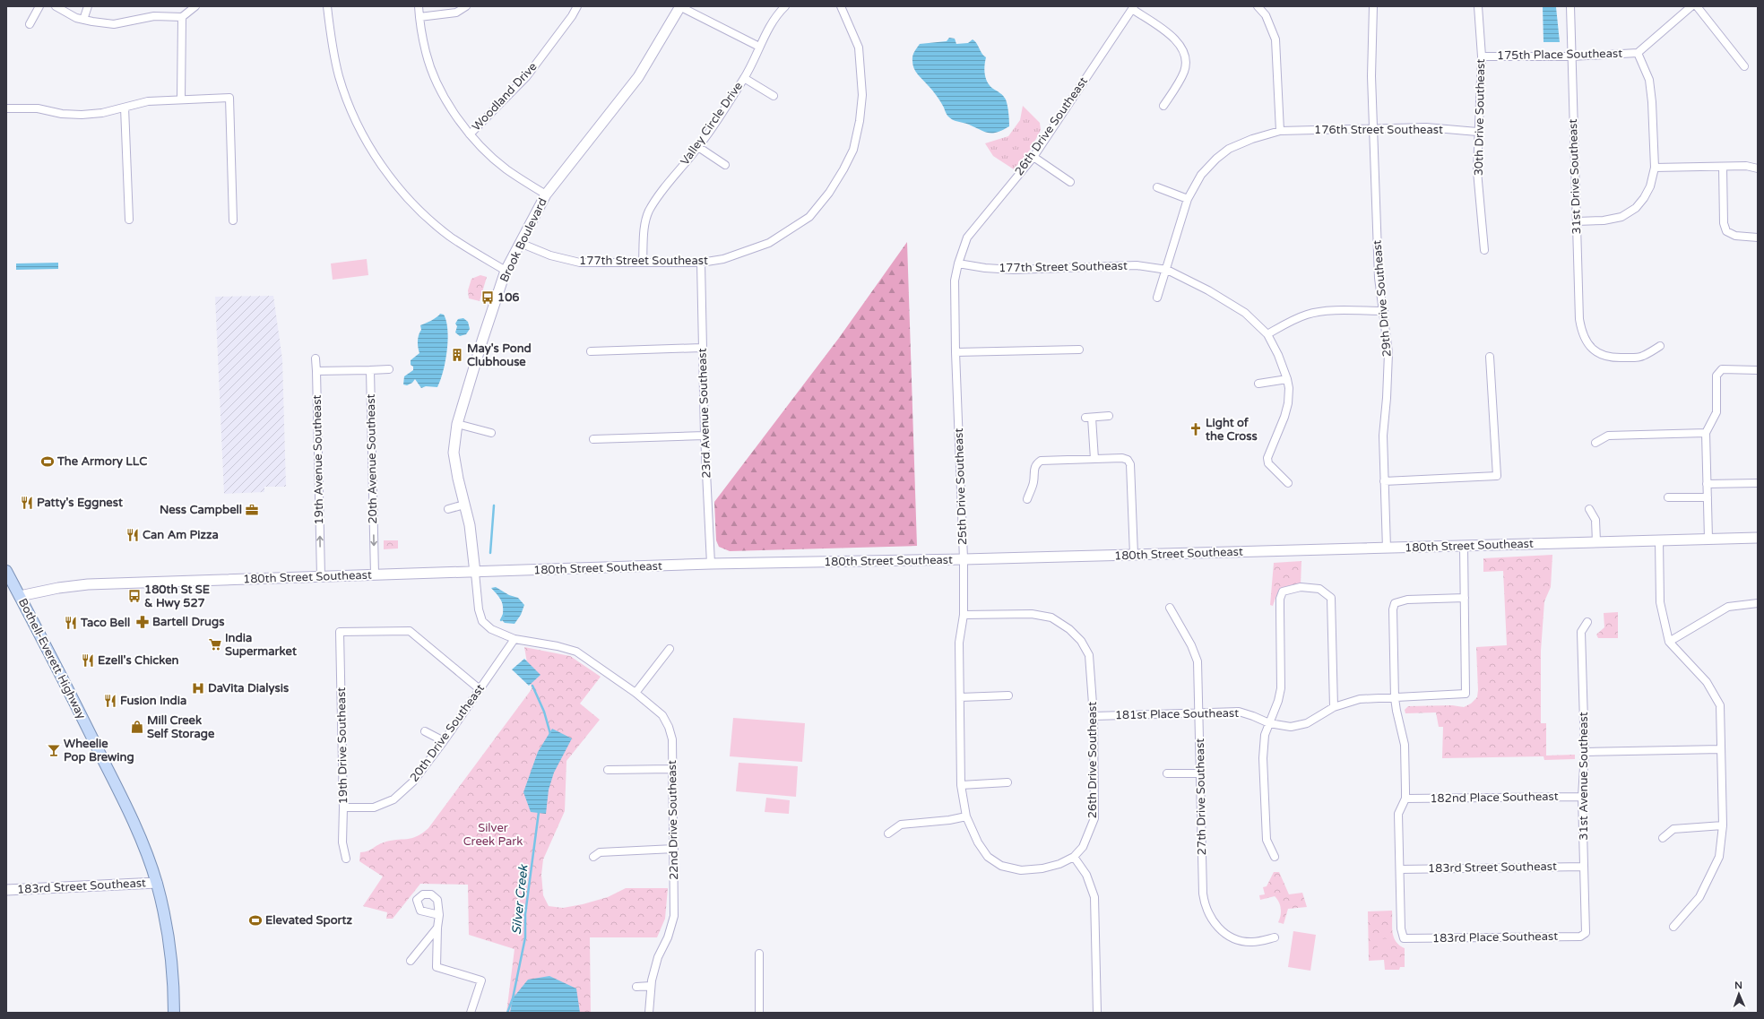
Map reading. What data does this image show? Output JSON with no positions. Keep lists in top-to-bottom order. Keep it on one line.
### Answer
{"streets":{"main road":["Bothell-Everett Highway"],"street":["175th Place Southeast","Woodland Drive","30th Drive Southeast","Valley Circle Drive","26th Drive Southeast","176th Street Southeast","31st Drive Southeast","Brook Boulevard","177th Street Southeast","29th Drive Southeast","23rd Avenue Southeast","20th Avenue Southeast","19th Avenue Southeast","25th Drive Southeast","180th Street Southeast","181st Place Southeast","20th Drive Southeast","19th Drive Southeast","31st Avenue Southeast","27th Drive Southeast","182nd Place Southeast","22nd Drive Southeast","183rd Street Southeast","183rd Place Southeast"]},"crossings":[["175th Place Southeast","30th Drive Southeast"],["175th Place Southeast","31st Drive Southeast"],["30th Drive Southeast","176th Street Southeast"],["Valley Circle Drive","177th Street Southeast"],["26th Drive Southeast","177th Street Southeast"],["26th Drive Southeast","25th Drive Southeast"],["26th Drive Southeast","181st Place Southeast"],["176th Street Southeast","177th Street Southeast"],["176th Street Southeast","29th Drive Southeast"],["Brook Boulevard","177th Street Southeast"],["Brook Boulevard","180th Street Southeast"],["Brook Boulevard","22nd Drive Southeast"],["177th Street Southeast","23rd Avenue Southeast"],["177th Street Southeast","25th Drive Southeast"],["29th Drive Southeast","180th Street Southeast"],["23rd Avenue Southeast","180th Street Southeast"],["20th Avenue Southeast","180th Street Southeast"],["19th Avenue Southeast","180th Street Southeast"],["25th Drive Southeast","180th Street Southeast"],["180th Street Southeast","Bothell-Everett Highway"],["180th Street Southeast","22nd Drive Southeast"],["Bothell-Everett Highway","183rd Street Southeast"],["181st Place Southeast","27th Drive Southeast"],["20th Drive Southeast","19th Drive Southeast"],["20th Drive Southeast","22nd Drive Southeast"],["31st Avenue Southeast","182nd Place Southeast"],["31st Avenue Southeast","183rd Street Southeast"],["31st Avenue Southeast","183rd Place Southeast"],["183rd Street Southeast","183rd Place Southeast"]],"one_way":["20th Avenue Southeast","19th Avenue Southeast"],"water":["Silver Creek"],"parks":["Silver Creek Park"],"places":{"bus stop":["106","180th St SE & Hwy 527"],"building":["May's Pond Clubhouse"],"church":["Light of the Cross"],"sports":["The Armory LLC","Elevated Sportz"],"restaurant":["Patty's Eggnest","Can Am Pizza","Taco Bell","Ezell's Chicken","Fusion India"],"office":["Ness Campbell"],"pharmacy":["Bartell Drugs"],"supermarket":["India Supermarket"],"hospital":["DaVita Dialysis"],"shop":["Mill Creek Self Storage"],"bar":["Wheelie Pop Brewing"]},"north":"top"}
